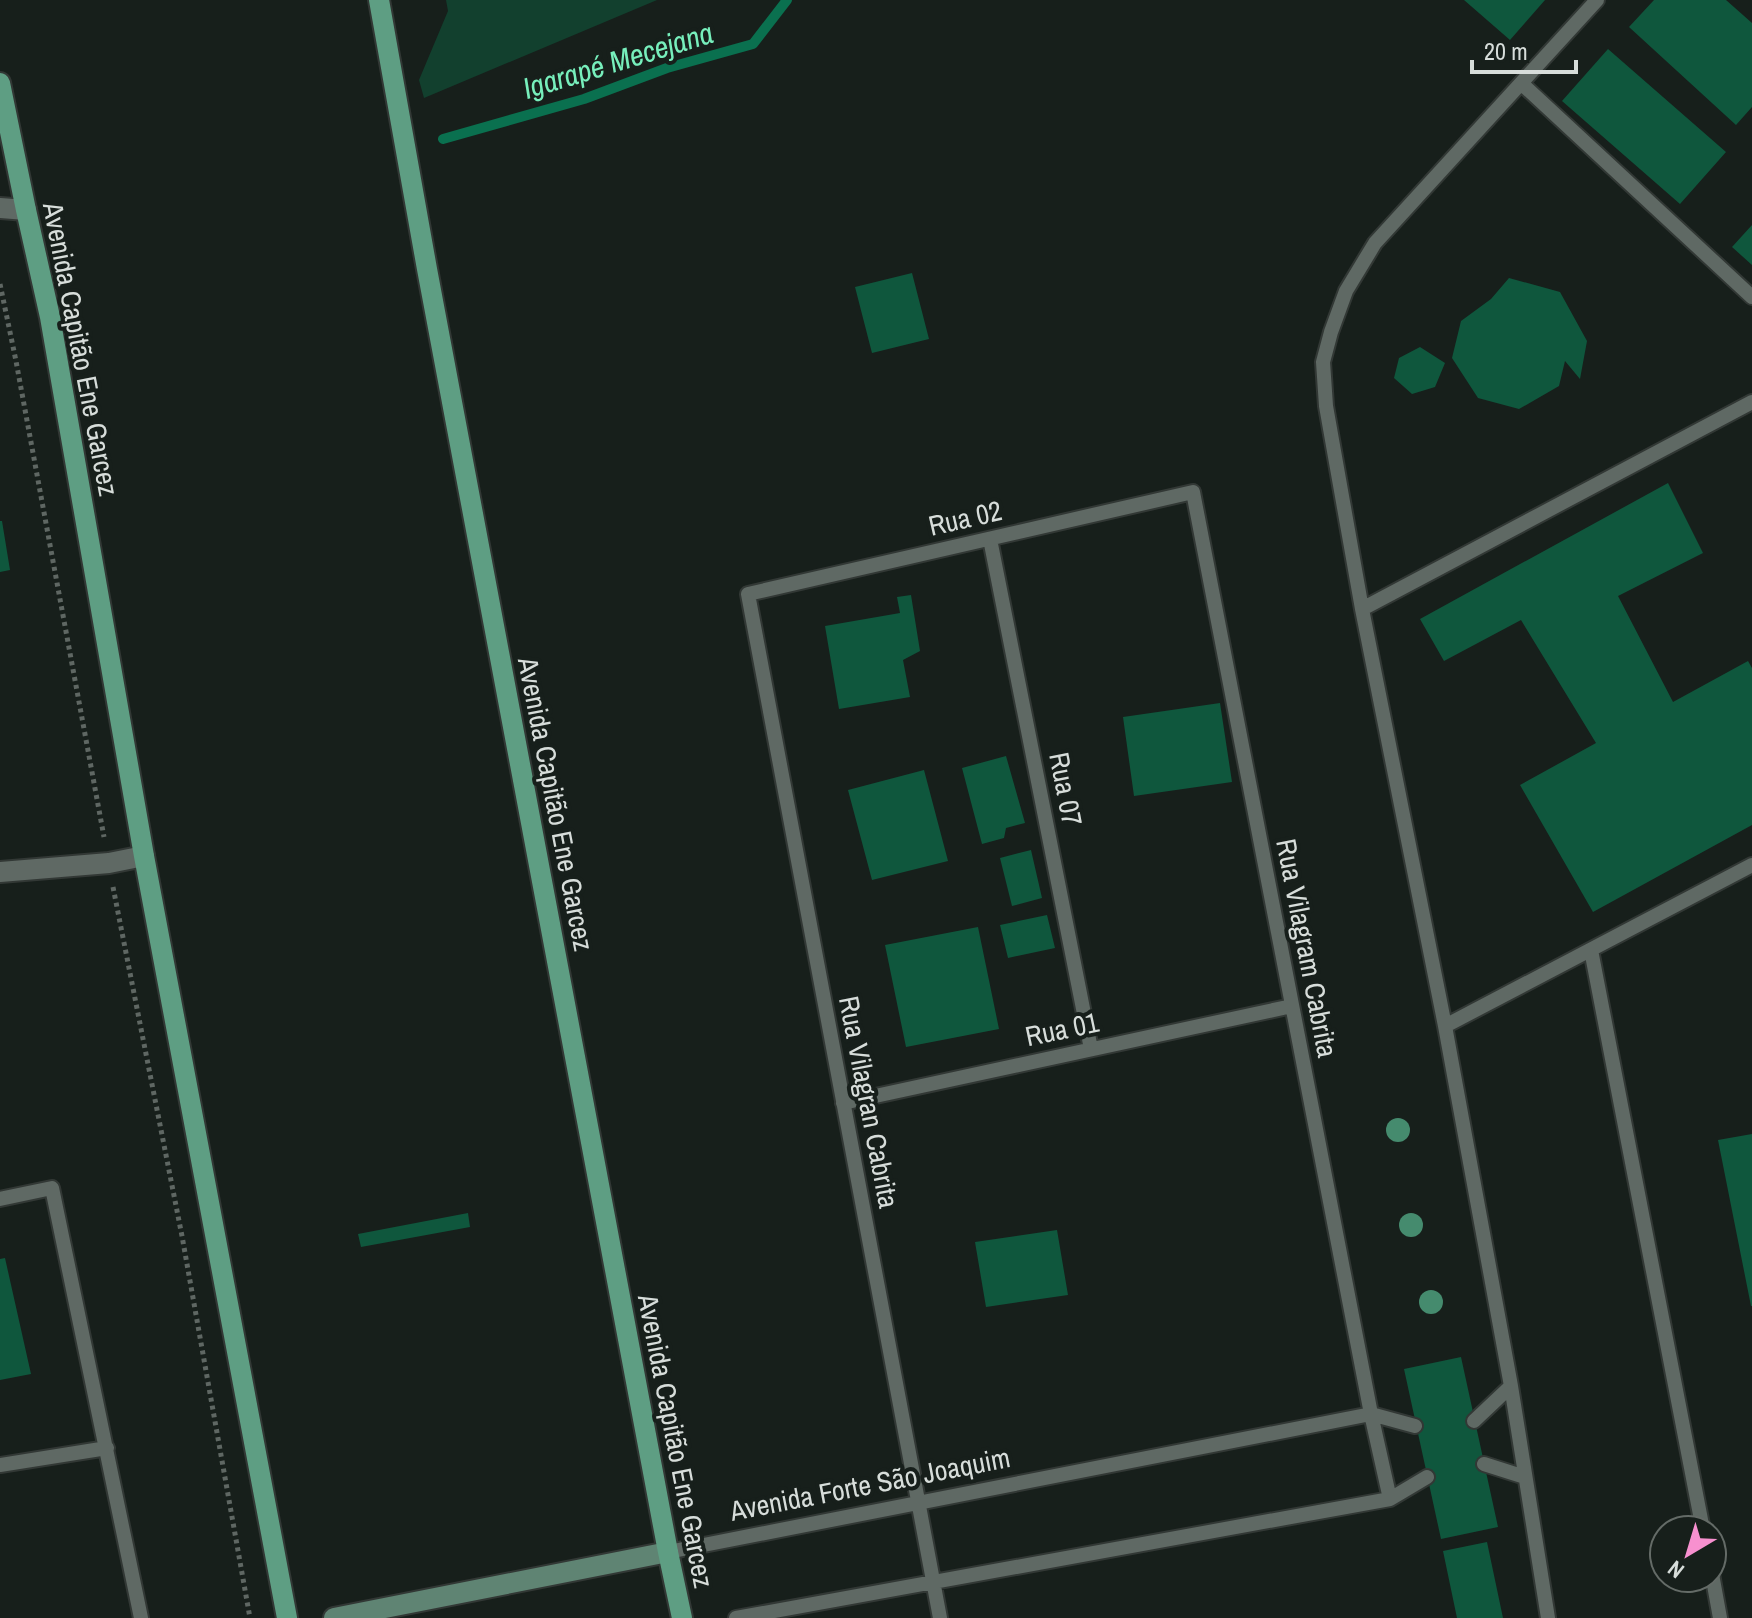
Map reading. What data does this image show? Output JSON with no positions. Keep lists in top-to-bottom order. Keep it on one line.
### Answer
{"streets":{"main road":["Avenida Capitão Ene Garcez"],"street":["Avenida Forte São Joaquim"],"lane":["Rua 02","Rua 07","Rua Vilagram Cabrita","Rua 01","Rua Vilagran Cabrita"]},"crossings":[["Avenida Capitão Ene Garcez","Avenida Forte São Joaquim"],["Rua 02","Rua 07"],["Rua 02","Rua Vilagram Cabrita"],["Rua 02","Rua Vilagran Cabrita"],["Rua 07","Rua 01"],["Rua Vilagram Cabrita","Rua 01"],["Rua Vilagram Cabrita","Avenida Forte São Joaquim"],["Rua 01","Rua Vilagran Cabrita"],["Rua Vilagran Cabrita","Avenida Forte São Joaquim"]],"water":["Igarapé Mecejana"],"scale_bar":"20 m","north":"bottom left"}
